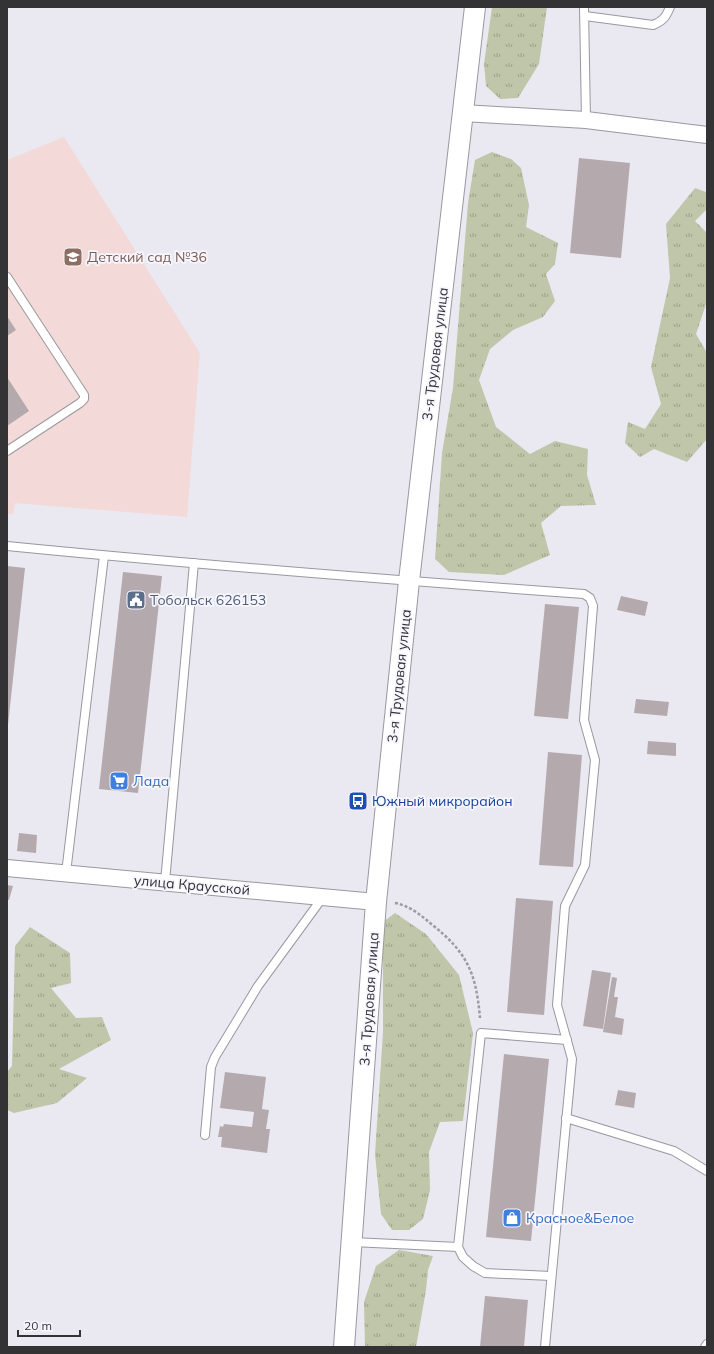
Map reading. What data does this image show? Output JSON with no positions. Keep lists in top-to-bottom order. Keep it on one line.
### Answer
{"streets":{"street":["3-я Трудовая улица","улица Краусской"]},"crossings":[["3-я Трудовая улица","улица Краусской"]],"places":{"school or university":["Детский сад №36"],"public building":["Тобольск 626153"],"supermarket":["Лада"],"bus stop":["Южный микрорайон"],"shop":["Красное&Белое"]},"scale_bar":"20 m"}
